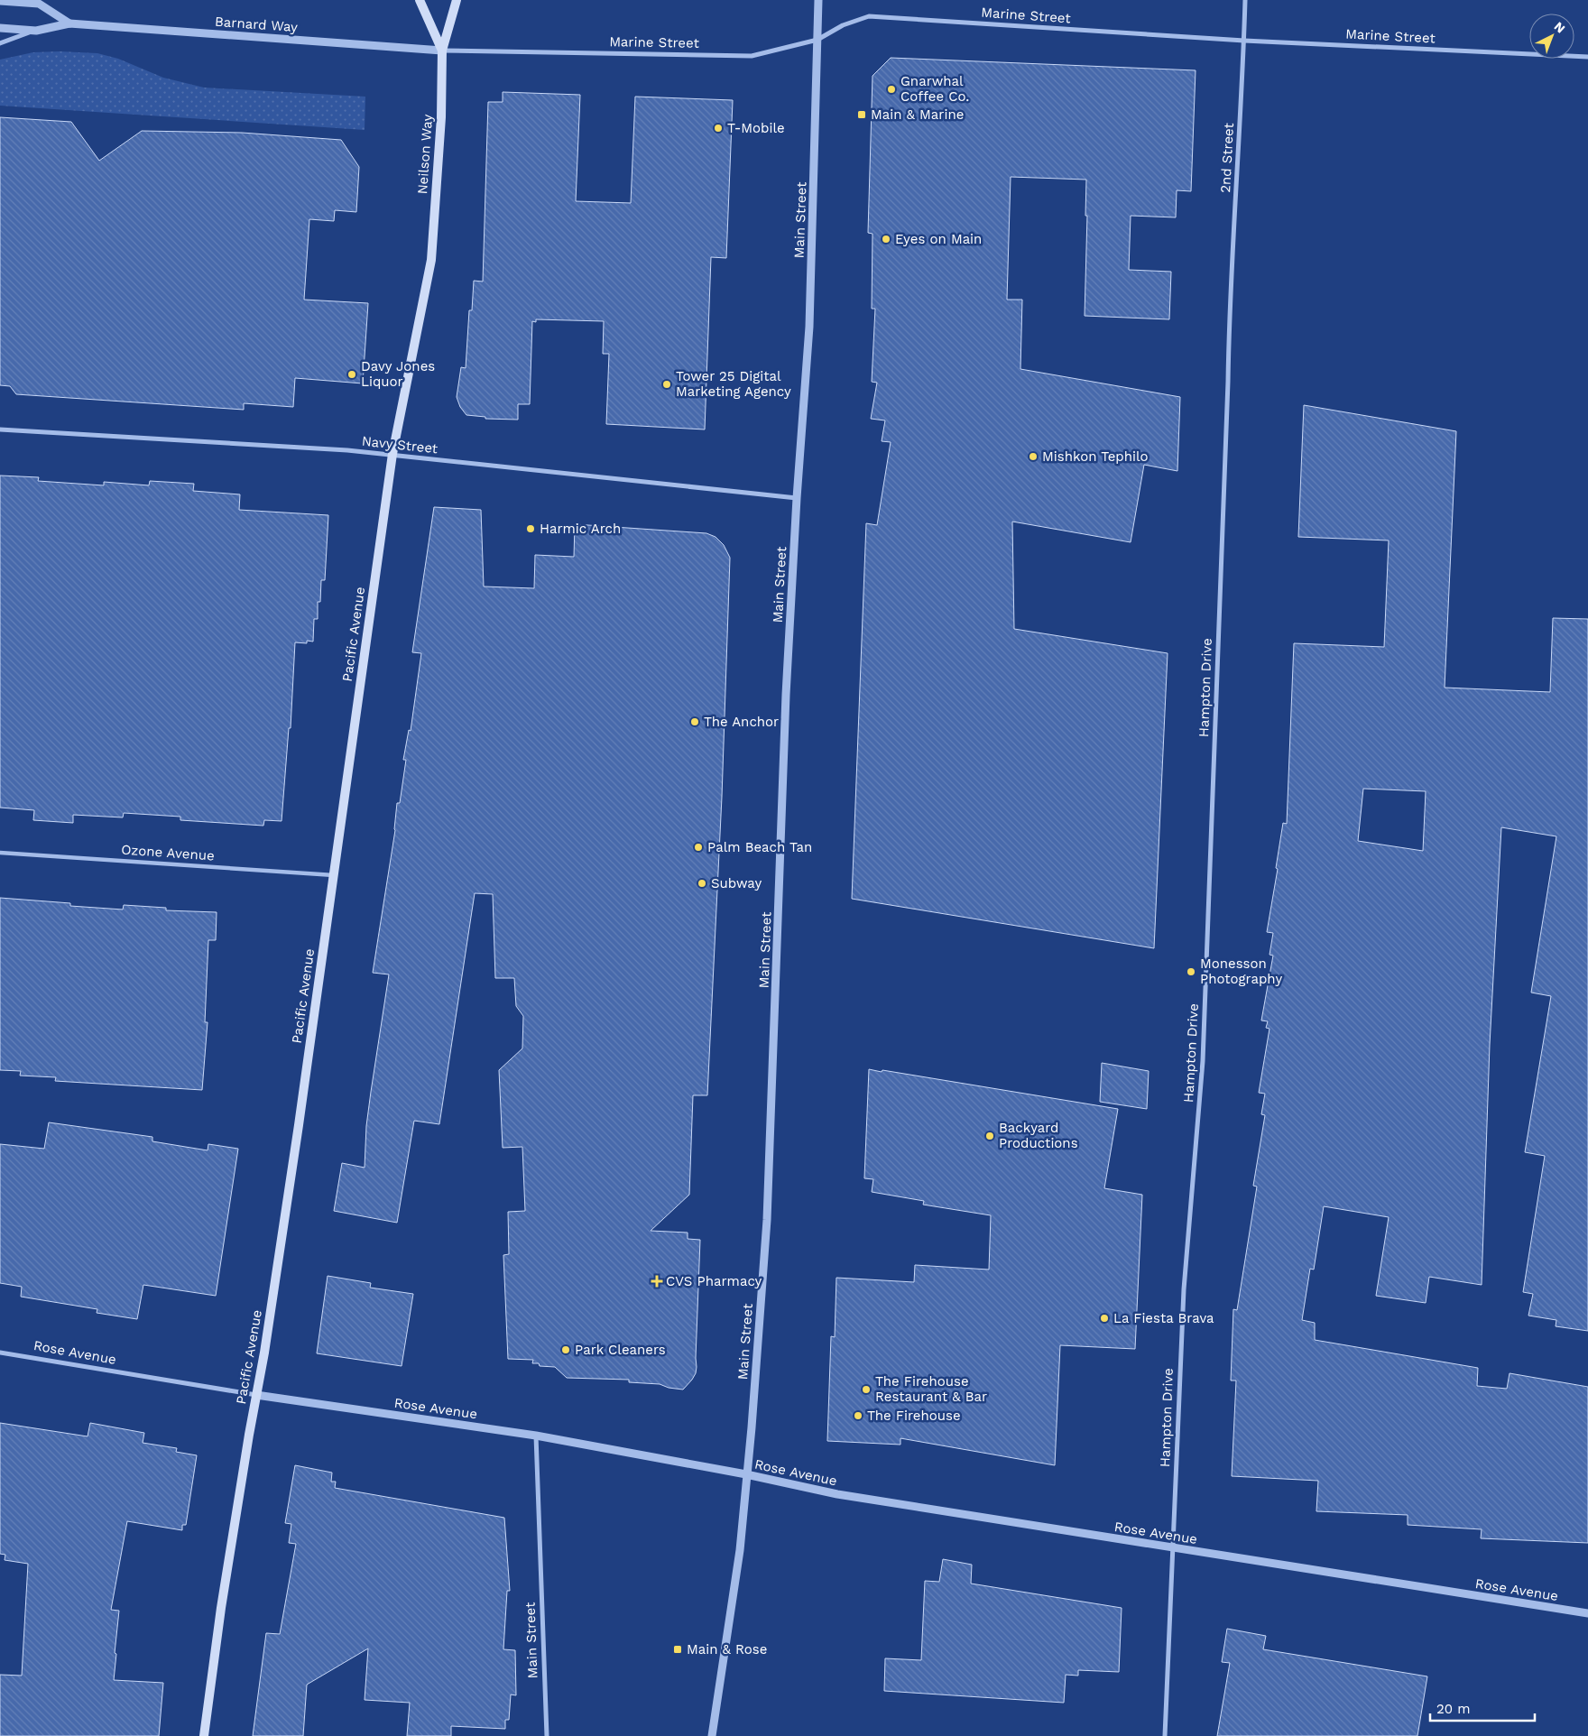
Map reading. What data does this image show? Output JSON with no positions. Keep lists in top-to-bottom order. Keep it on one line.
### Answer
{"streets":{"main road":["Neilson Way","Pacific Avenue"],"street":["Marine Street","Barnard Way","2nd Street","Main Street","Navy Street","Hampton Drive","Ozone Avenue","Rose Avenue"]},"crossings":[["Marine Street","Barnard Way"],["Marine Street","Neilson Way"],["Marine Street","2nd Street"],["Marine Street","Main Street"],["Barnard Way","Neilson Way"],["Neilson Way","Pacific Avenue"],["2nd Street","Hampton Drive"],["Main Street","Navy Street"],["Main Street","Rose Avenue"],["Navy Street","Pacific Avenue"],["Pacific Avenue","Ozone Avenue"],["Pacific Avenue","Rose Avenue"],["Hampton Drive","Rose Avenue"]],"places":{"other":["Gnarwhal Coffee Co.","T-Mobile","Eyes on Main","Davy Jones Liquor","Tower 25 Digital Marketing Agency","Mishkon Tephilo","Harmic Arch","The Anchor","Palm Beach Tan","Subway","Monesson Photography","Backyard Productions","La Fiesta Brava","Park Cleaners","The Firehouse Restaurant & Bar","The Firehouse"],"transit":["Main & Marine","Main & Rose"],"health":["CVS Pharmacy"]},"scale_bar":"20 m","north":"top right"}
